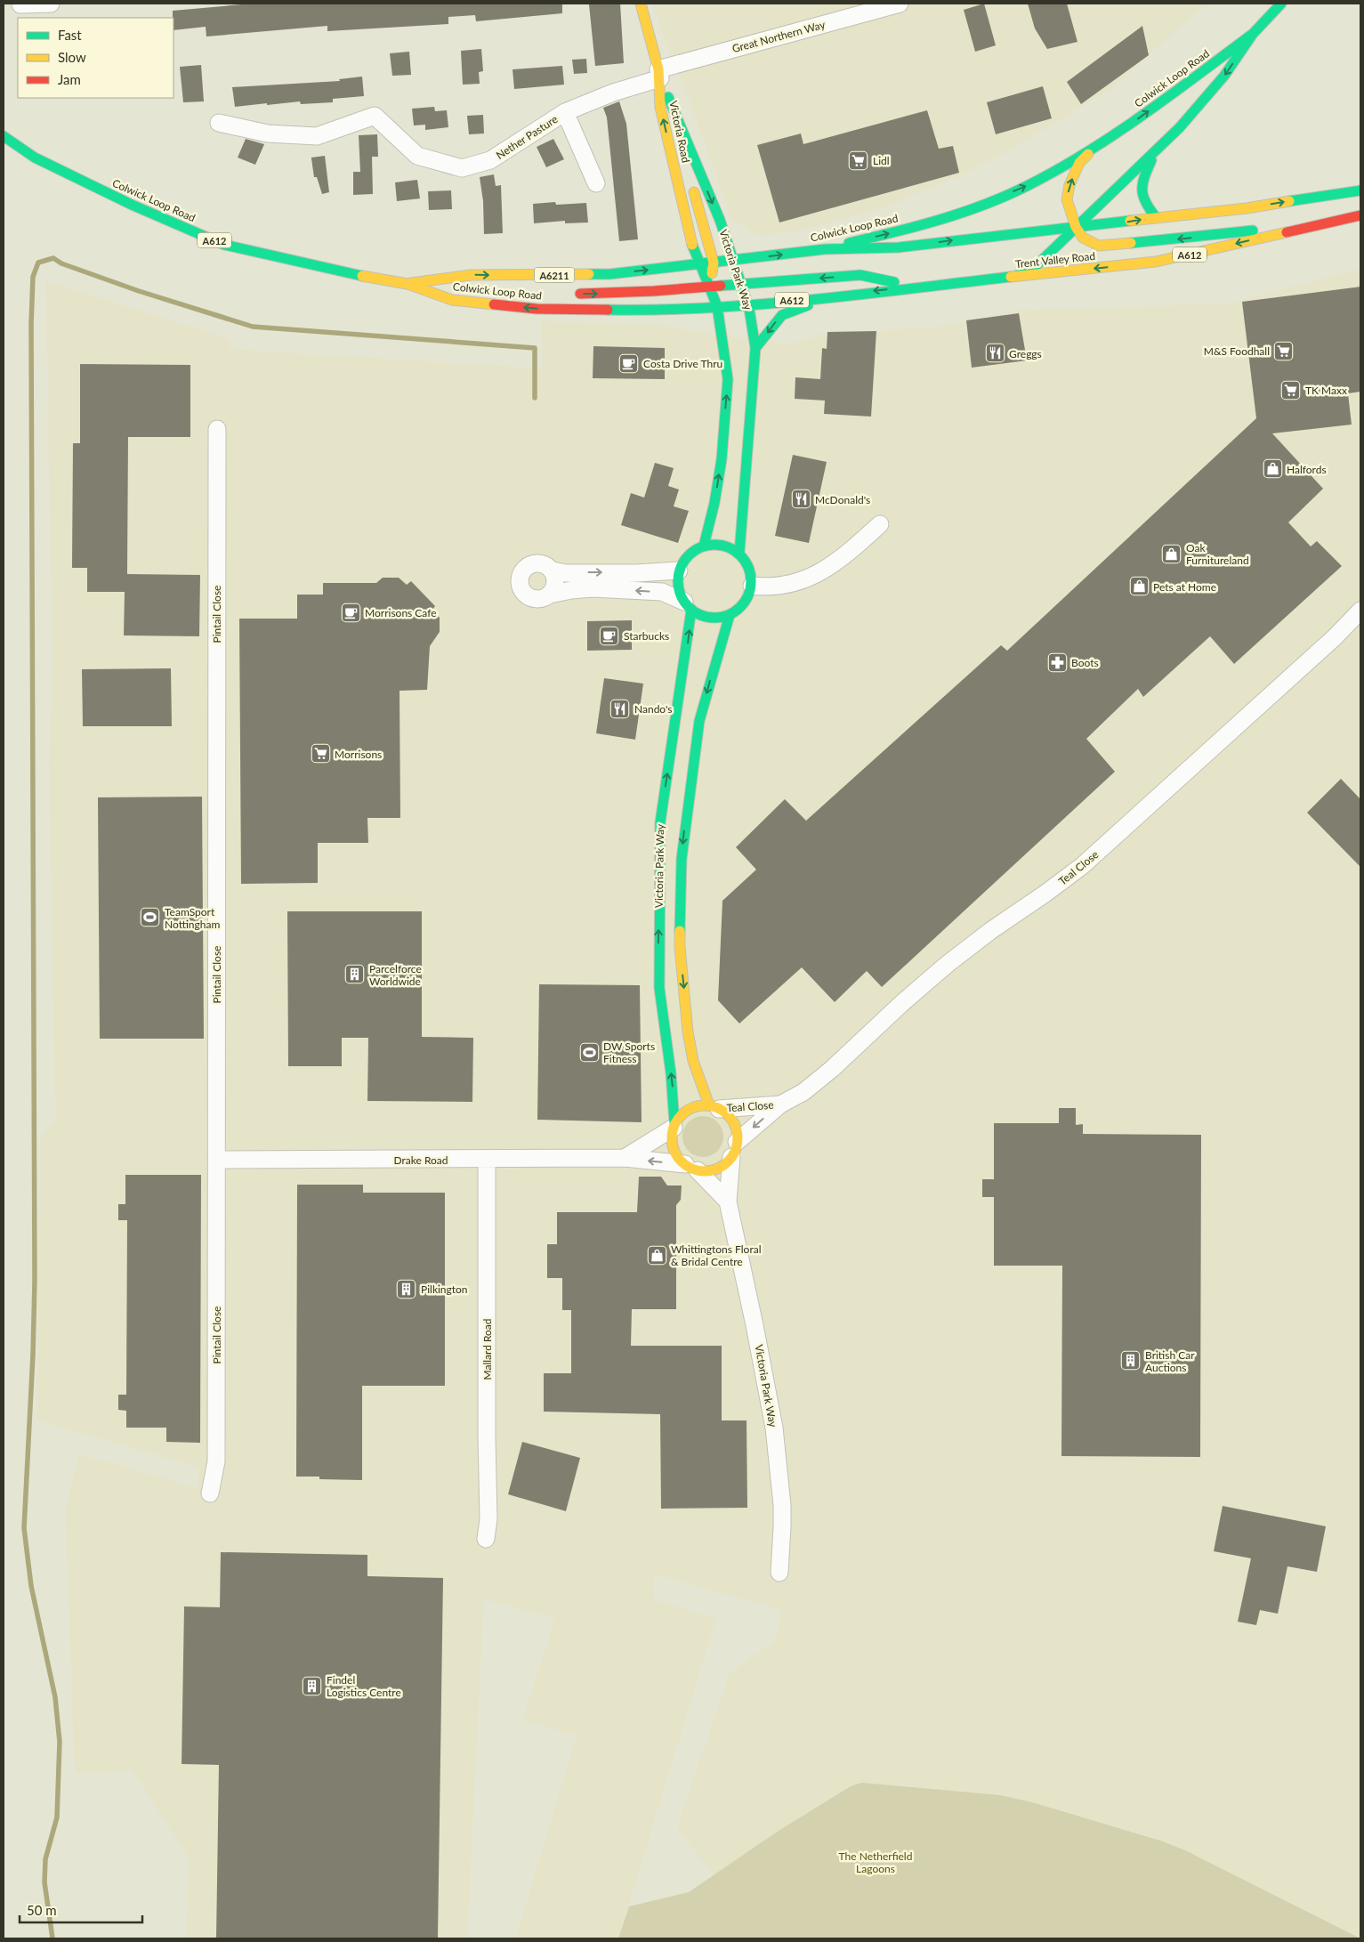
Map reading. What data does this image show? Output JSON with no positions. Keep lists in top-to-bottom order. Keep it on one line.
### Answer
{"streets":{"main road":["Colwick Loop Road","Victoria Road","A612","Trent Valley Road","Victoria Park Way","A6211"],"street":["Great Northern Way","Nether Pasture","Pintail Close","Teal Close","Drake Road","Mallard Road"]},"crossings":[["Great Northern Way","Victoria Road"],["Great Northern Way","Nether Pasture"],["Great Northern Way","Victoria Park Way"],["Colwick Loop Road","Victoria Road"],["Colwick Loop Road","Trent Valley Road"],["Colwick Loop Road","Victoria Park Way"],["Victoria Road","Nether Pasture"],["Victoria Road","Victoria Park Way"],["Nether Pasture","Victoria Park Way"],["Trent Valley Road","Victoria Park Way"],["Victoria Park Way","Teal Close"],["Victoria Park Way","Drake Road"],["Pintail Close","Drake Road"],["Teal Close","Drake Road"],["Drake Road","Mallard Road"]],"parks":["The Netherfield Lagoons"],"places":{"supermarket":["Lidl","M&S Foodhall","TK Maxx","Morrisons"],"restaurant":["Greggs","McDonald's","Nando's"],"cafe":["Costa Drive Thru","Morrisons Cafe","Starbucks"],"shop":["Halfords","Oak Furnitureland","Pets at Home","Whittingtons Floral & Bridal Centre"],"pharmacy":["Boots"],"sports":["TeamSport Nottingham","DW Sports Fitness"],"building":["Parcelforce Worldwide","Pilkington","British Car Auctions","Findel Logistics Centre"]},"legend":["Fast","Slow","Jam"],"scale_bar":"50 m"}
